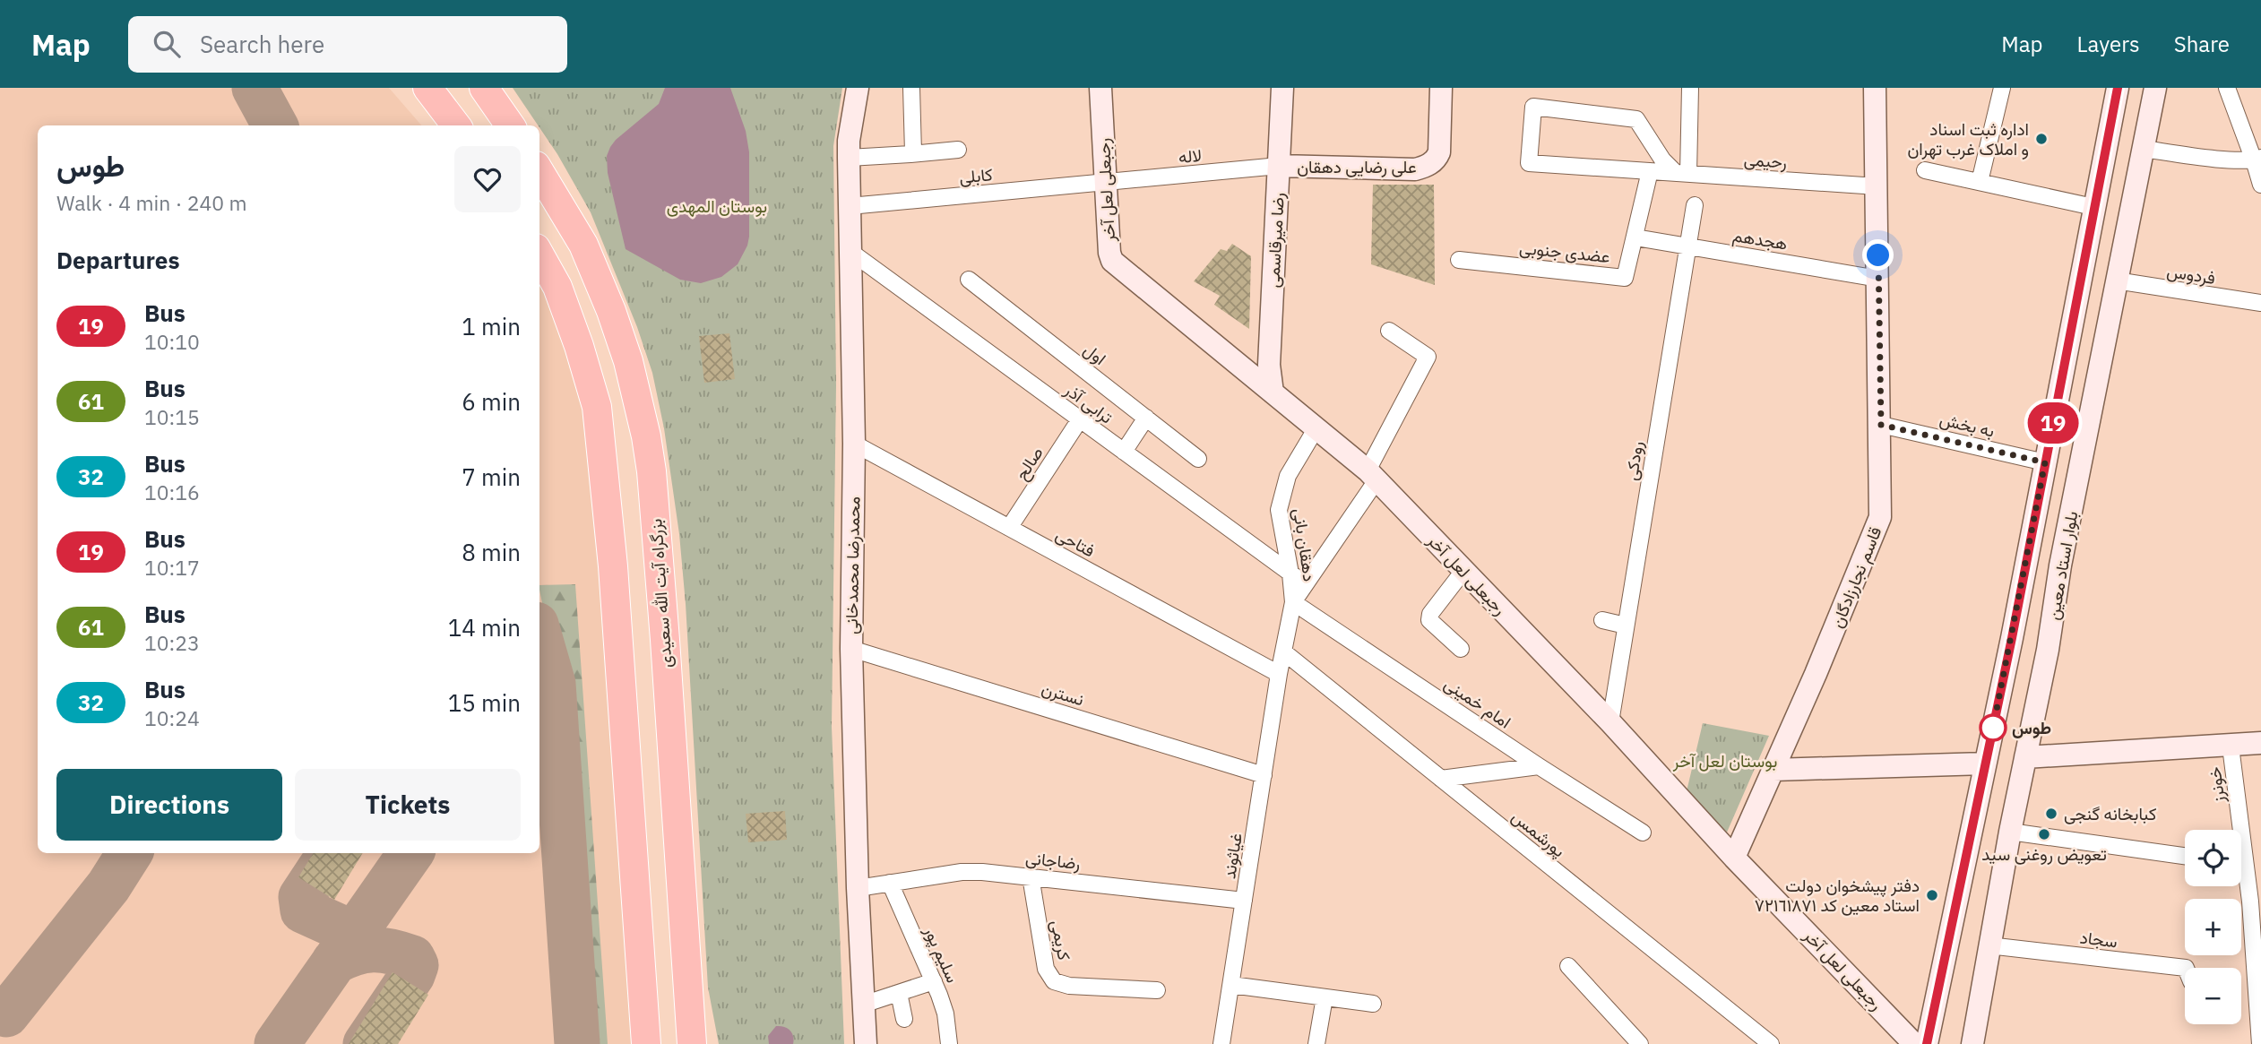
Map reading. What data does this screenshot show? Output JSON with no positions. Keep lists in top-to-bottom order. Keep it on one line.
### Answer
{"streets":{"highway":["بزرگراه آیت الله سعیدی"],"street":["لاله","رحیمی","علی رضایی دهقان","کابلی","رجبعلی لعل آخر","هجدهم","رضا میرقاسمی","عضدی جنوبی","فردوس","اول","ترابی آذر","به بخش","رودکی","صالح","فتاحی","دهقان بانی","محمدرضا محمدخانی","بلوار استاد معین","قاسم نجارزادگان","نسترن","امام خمینی","خونرز","پورشمس","غیاثوند","رضاجانی","سجاد","کریمی","سلیم پور"]},"crossings":[["لاله","علی رضایی دهقان"],["لاله","کابلی"],["لاله","رجبعلی لعل آخر"],["لاله","رضا میرقاسمی"],["رحیمی","قاسم نجارزادگان"],["علی رضایی دهقان","رضا میرقاسمی"],["کابلی","رجبعلی لعل آخر"],["کابلی","محمدرضا محمدخانی"],["رجبعلی لعل آخر","رضا میرقاسمی"],["رجبعلی لعل آخر","رودکی"],["رجبعلی لعل آخر","دهقان بانی"],["رجبعلی لعل آخر","قاسم نجارزادگان"],["هجدهم","عضدی جنوبی"],["هجدهم","رودکی"],["هجدهم","قاسم نجارزادگان"],["فردوس","بلوار استاد معین"],["ترابی آذر","صالح"],["ترابی آذر","دهقان بانی"],["ترابی آذر","محمدرضا محمدخانی"],["به بخش","بلوار استاد معین"],["به بخش","قاسم نجارزادگان"],["صالح","فتاحی"],["فتاحی","دهقان بانی"],["فتاحی","محمدرضا محمدخانی"],["فتاحی","غیاثوند"],["دهقان بانی","امام خمینی"],["دهقان بانی","پورشمس"],["دهقان بانی","غیاثوند"],["محمدرضا محمدخانی","نسترن"],["محمدرضا محمدخانی","رضاجانی"],["بلوار استاد معین","سجاد"],["نسترن","غیاثوند"],["غیاثوند","رضاجانی"],["رضاجانی","کریمی"],["رضاجانی","سلیم پور"]],"parks":["بوستان المهدی","بوستان لعل آخر"],"places":["اداره ثبت اسناد و املاک غرب تهران","طوس","کبابخانه گنجی","تعویض روغنی سید","دفتر پيشخوان دولت استاد معين كد ٧٢١٦١٨٧١"],"lines":["bus line 19"],"page":{"header":"Map","search":"Search here","nav":["Map","Layers","Share"],"on_map":"19","heading":[["طوس","Walk · 4 min · 240 m"],"Departures"],"list":[{"mark":"19","name":"Bus","note":"10:10","value":"1 min"},{"mark":"61","name":"Bus","note":"10:15","value":"6 min"},{"mark":"32","name":"Bus","note":"10:16","value":"7 min"},{"mark":"19","name":"Bus","note":"10:17","value":"8 min"},{"mark":"61","name":"Bus","note":"10:23","value":"14 min"},{"mark":"32","name":"Bus","note":"10:24","value":"15 min"}],"buttons":["Directions","Tickets"],"map_buttons":["+","−"]}}
